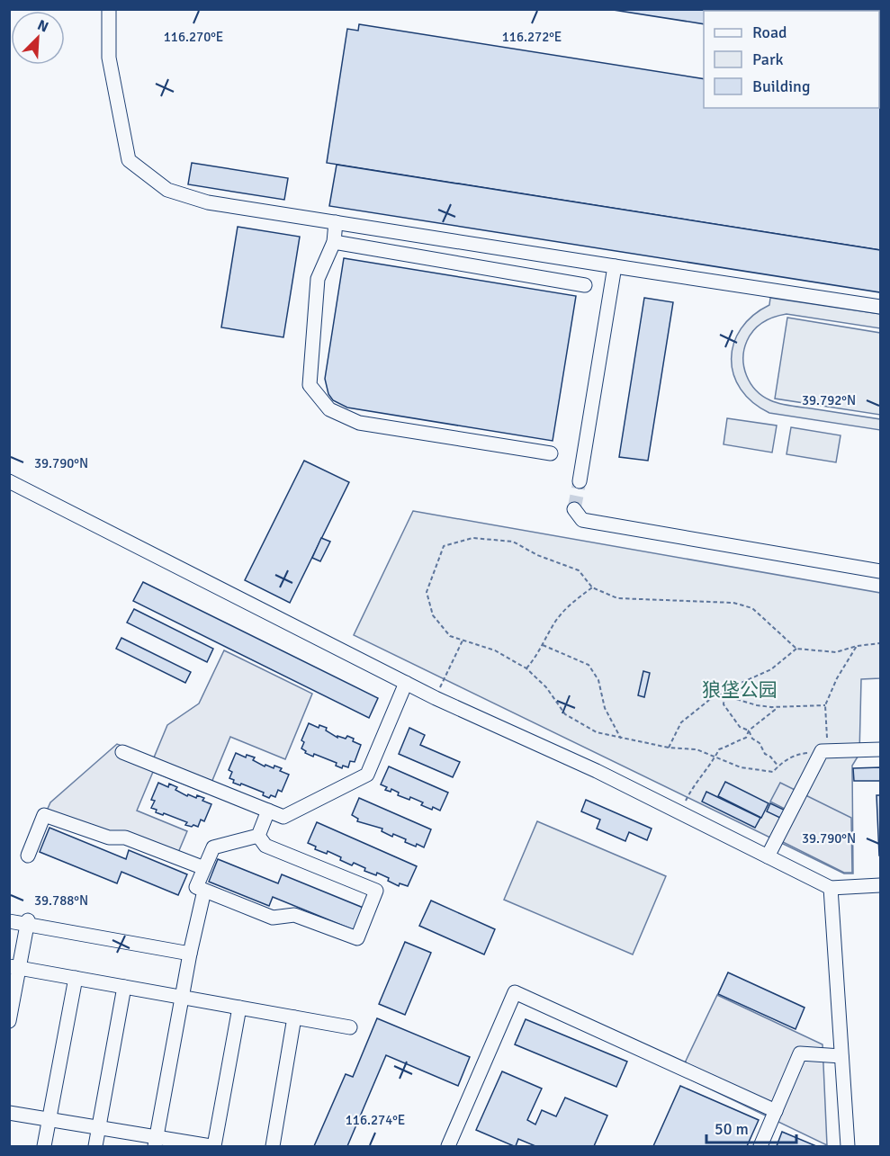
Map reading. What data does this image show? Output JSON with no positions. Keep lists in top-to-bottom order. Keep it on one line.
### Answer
{"parks":["狼垡公园"],"legend":["Road","Park","Building"],"scale_bar":"50 m","north":"top right","coordinates":["116.270°E","116.272°E","39.792°N","39.790°N","39.788°N","116.274°E"]}
